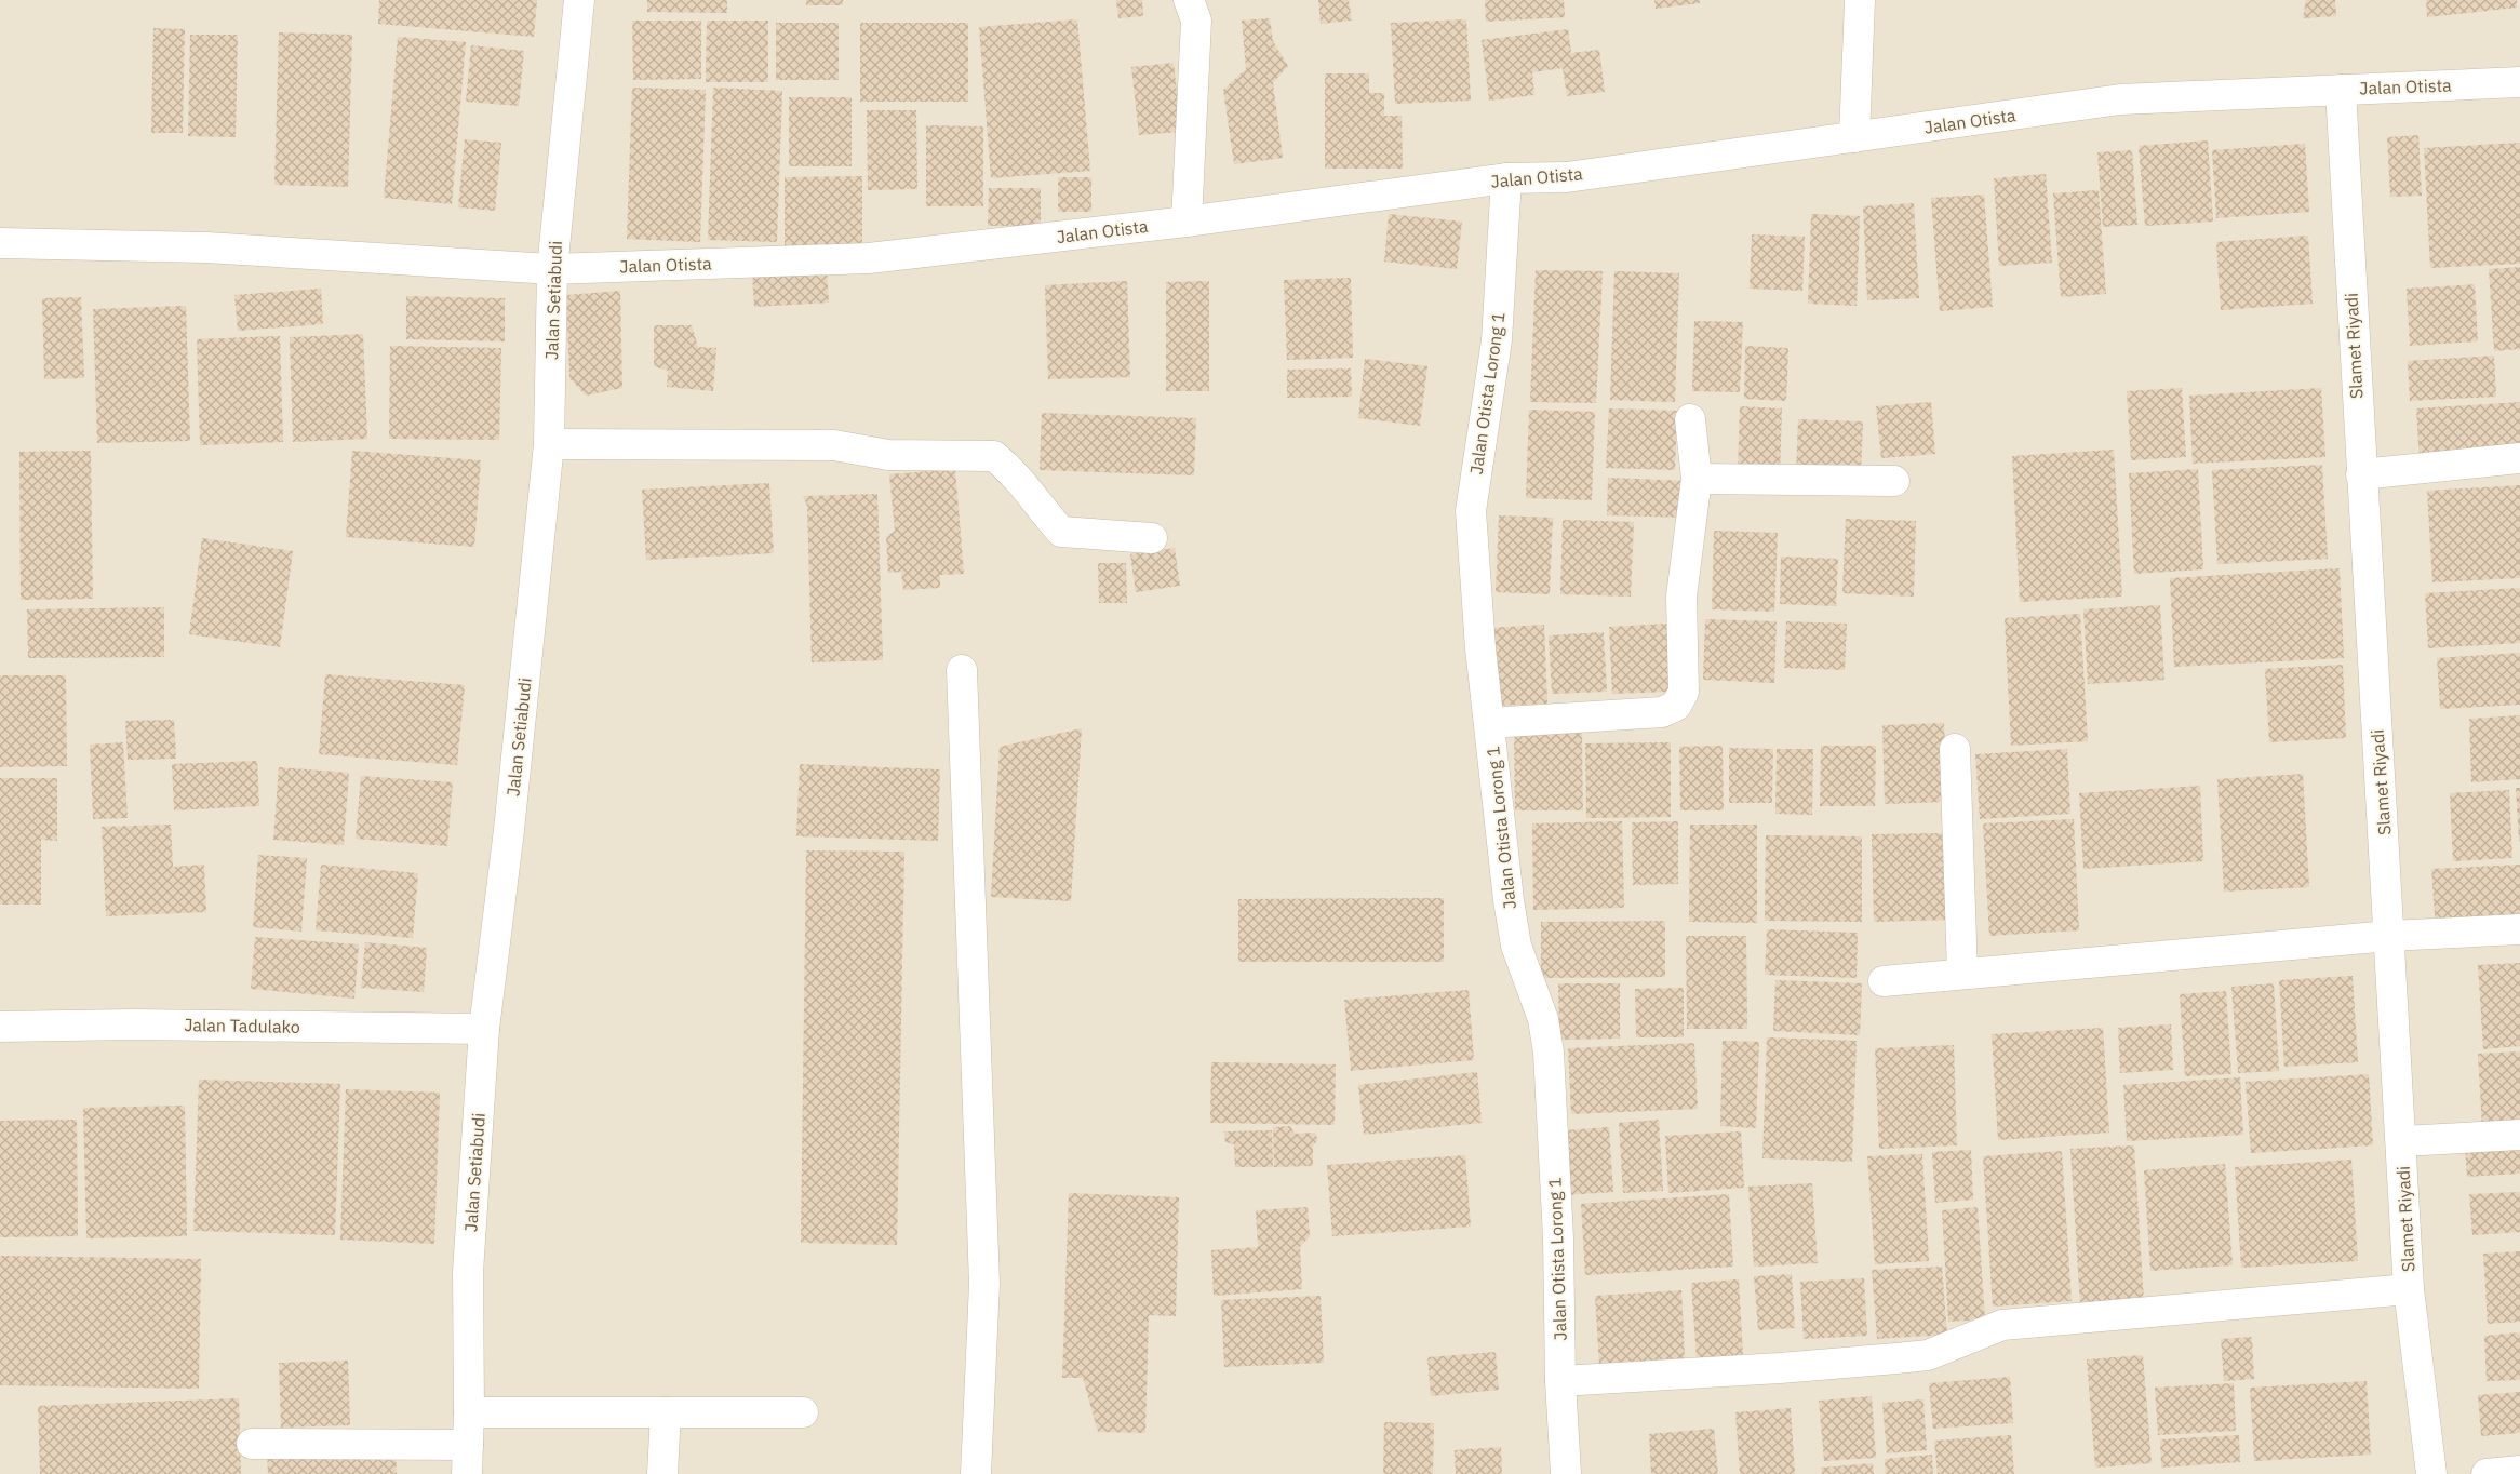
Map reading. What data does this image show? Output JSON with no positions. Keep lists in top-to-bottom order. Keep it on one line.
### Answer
{"streets":{"street":["Jalan Otista","Jalan Setiabudi","Slamet Riyadi","Jalan Otista Lorong 1","Jalan Tadulako"]},"crossings":[["Jalan Otista","Jalan Setiabudi"],["Jalan Otista","Slamet Riyadi"],["Jalan Otista","Jalan Otista Lorong 1"],["Jalan Setiabudi","Jalan Tadulako"]]}
